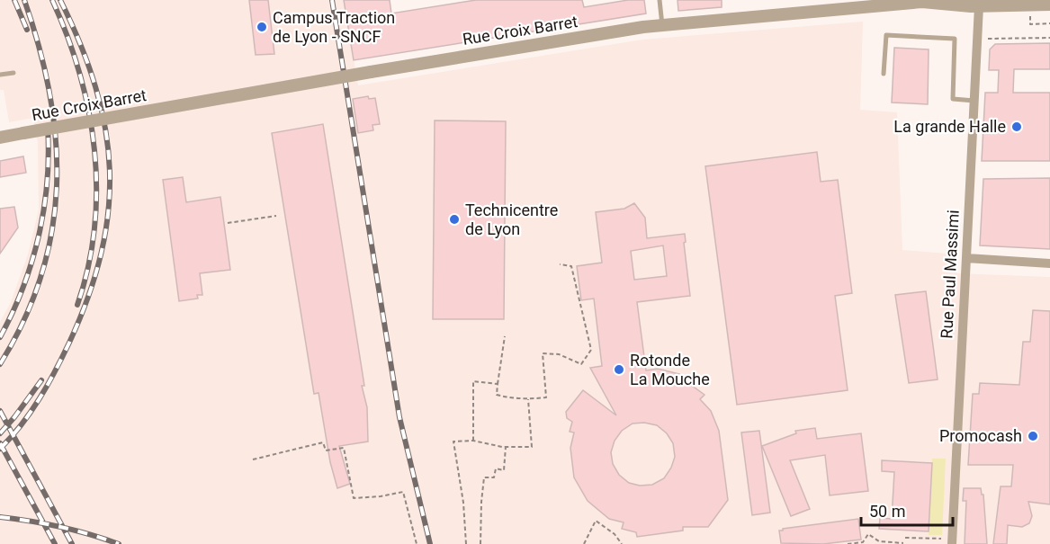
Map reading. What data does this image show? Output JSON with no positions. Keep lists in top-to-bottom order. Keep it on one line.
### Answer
{"streets":{"street":["Rue Croix Barret","Rue Paul Massimi"]},"crossings":[["Rue Croix Barret","Rue Paul Massimi"]],"places":["Campus Traction de Lyon - SNCF","La grande Halle","Technicentre de Lyon","Rotonde La Mouche","Promocash"],"scale_bar":"50 m"}
